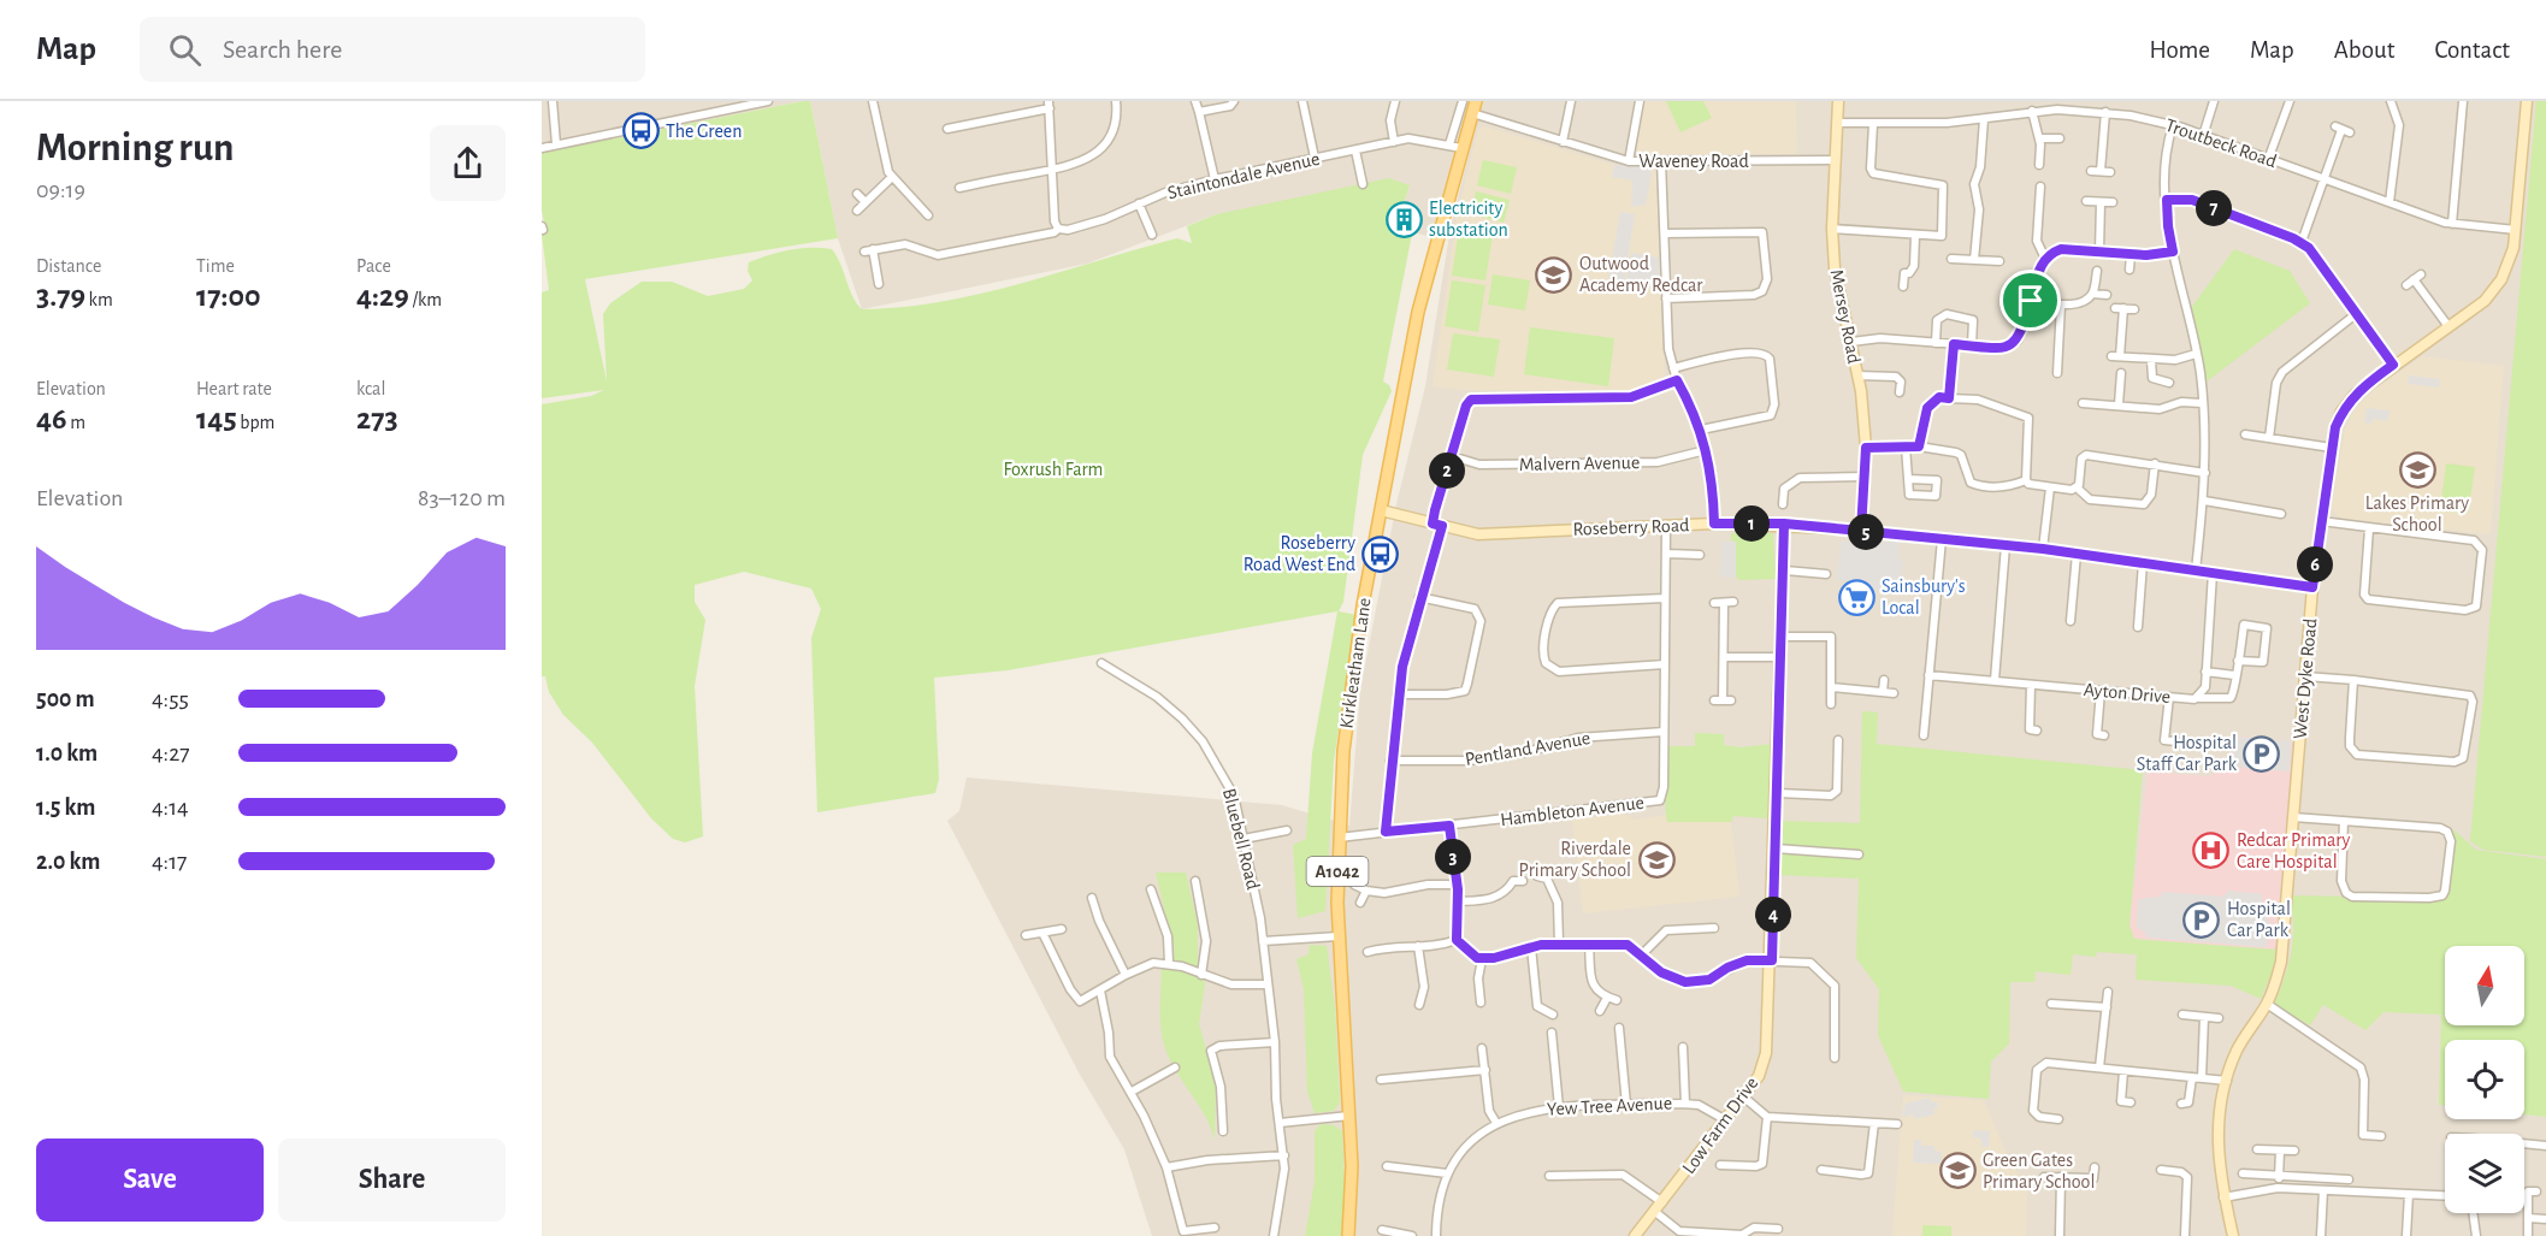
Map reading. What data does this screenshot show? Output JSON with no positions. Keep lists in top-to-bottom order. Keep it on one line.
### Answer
{"streets":{"main road":["Kirkleatham Lane","A1042"],"street":["Troutbeck Road","Waveney Road","Staintondale Avenue","Mersey Road","Malvern Avenue","Roseberry Road","West Dyke Road","Ayton Drive","Pentland Avenue","Hambleton Avenue","Bluebell Road","Yew Tree Avenue","Low Farm Drive"]},"crossings":[["Troutbeck Road","Mersey Road"],["Troutbeck Road","West Dyke Road"],["Waveney Road","Mersey Road"],["Waveney Road","Kirkleatham Lane"],["Staintondale Avenue","Kirkleatham Lane"],["Mersey Road","Roseberry Road"],["Roseberry Road","Kirkleatham Lane"],["Roseberry Road","West Dyke Road"],["Roseberry Road","Ayton Drive"],["Roseberry Road","Hambleton Avenue"],["Roseberry Road","Low Farm Drive"],["Kirkleatham Lane","Hambleton Avenue"],["Pentland Avenue","Hambleton Avenue"],["Yew Tree Avenue","Low Farm Drive"]],"parks":["Foxrush Farm"],"places":{"bus stop":["The Green","Roseberry Road West End"],"building":["Electricity substation"],"school or university":["Outwood Academy Redcar","Lakes Primary School","Riverdale Primary School","Green Gates Primary School"],"supermarket":["Sainsbury's Local"],"parking":["Hospital Staff Car Park","Hospital Car Park"],"hospital":["Redcar Primary Care Hospital"]},"north":"top","page":{"header":"Map","search":"Search here","nav":["Home","Map","About","Contact"],"heading":["Morning run","09:19"],"pins":["7","2","1","5","6","3","4"],"stats":[["Distance","3.79 km"],["Time","17:00"],["Pace","4:29 /km"],["Elevation","46 m"],["Heart rate","145 bpm"],["kcal","273"]],"chart":["Elevation","83–120 m"],"list":[{"name":"500 m","note":"4:55"},{"name":"1.0 km","note":"4:27"},{"name":"1.5 km","note":"4:14"},{"name":"2.0 km","note":"4:17"}],"buttons":["Save","Share"]}}
